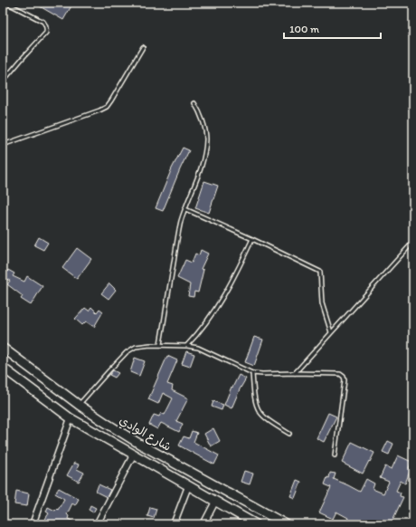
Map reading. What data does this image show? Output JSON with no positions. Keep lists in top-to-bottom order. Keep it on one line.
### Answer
{"streets":{"main road":["شارع الوادي"]},"scale_bar":"100 m"}
